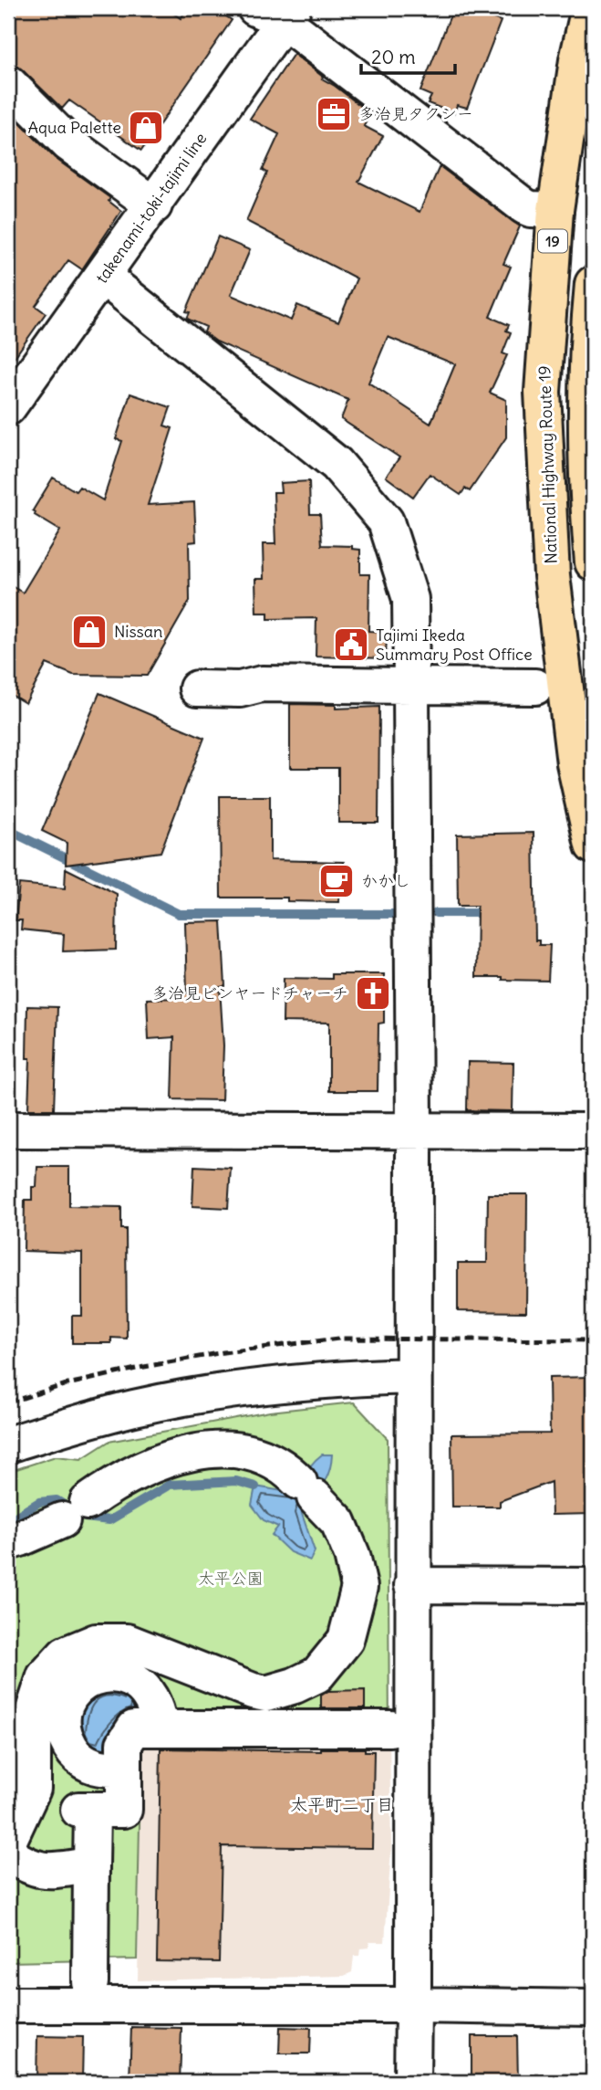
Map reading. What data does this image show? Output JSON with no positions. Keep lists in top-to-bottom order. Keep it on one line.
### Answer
{"streets":{"highway":["19","National Highway Route 19"],"street":["takenami-toki-tajimi line"]},"districts":["太平町二丁目"],"parks":["太平公園"],"places":{"office":["多治見タクシー"],"shop":["Aqua Palette","Nissan"],"public building":["Tajimi Ikeda Summary Post Office"],"cafe":["かかし"],"church":["多治見ビンヤードチャーチ"]},"scale_bar":"20 m"}
